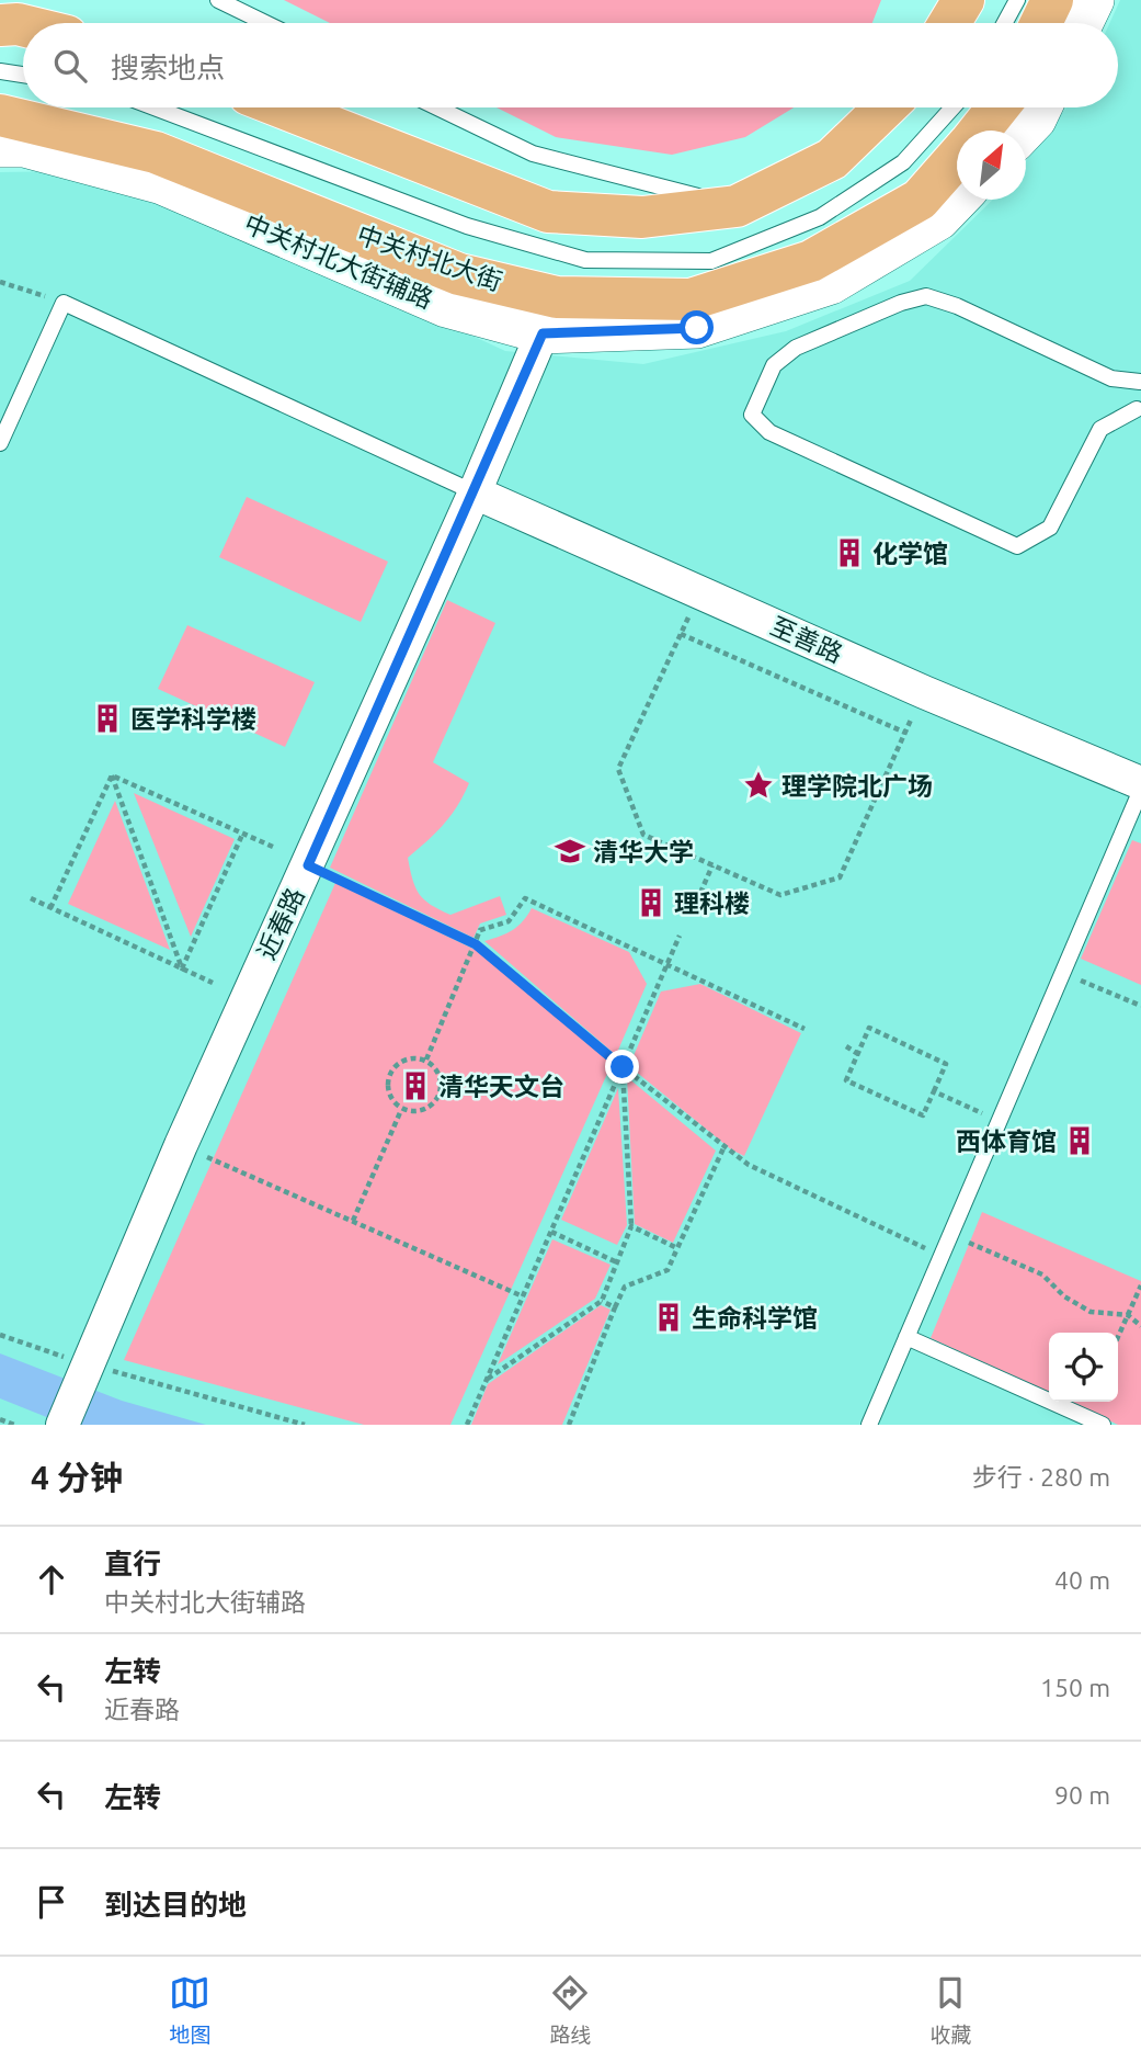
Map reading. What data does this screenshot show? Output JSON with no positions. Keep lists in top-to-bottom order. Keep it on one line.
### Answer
{"streets":{"main road":["中关村北大街"],"street":["中关村北大街辅路","至善路","近春路"]},"crossings":[["中关村北大街","中关村北大街辅路"],["中关村北大街","近春路"],["中关村北大街辅路","近春路"],["至善路","近春路"]],"places":{"building":["化学馆","医学科学楼","理科楼","清华天文台","西体育馆","生命科学馆"],"place":["理学院北广场"],"school or university":["清华大学"]},"north":"top right","page":{"search":"搜索地点","heading":["4 分钟","步行 · 280 m"],"list":[["直行","中关村北大街辅路","40 m"],["左转","近春路","150 m"],["左转","90 m"],"到达目的地"],"nav":["地图","路线","收藏"]}}
